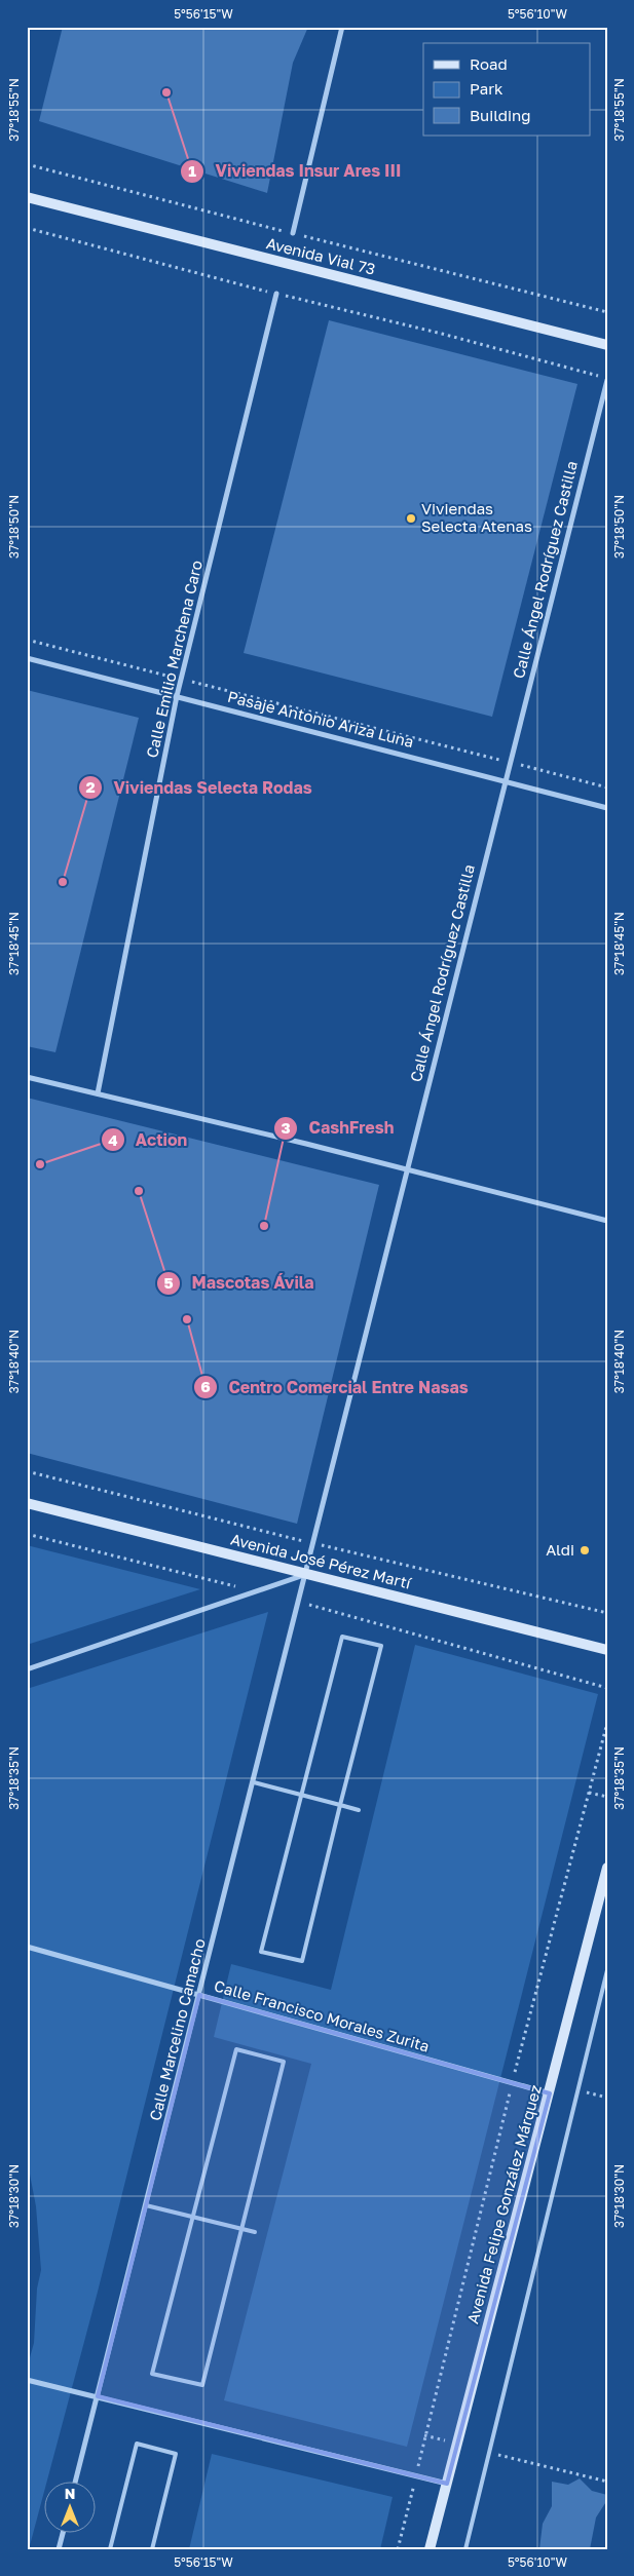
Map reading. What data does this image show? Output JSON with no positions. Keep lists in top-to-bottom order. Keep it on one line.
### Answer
{"streets":{"street":["Avenida Vial 73","Calle Ángel Rodríguez Castilla","Calle Emilio Marchena Caro","Pasaje Antonio Ariza Luna","Avenida José Pérez Martí","Calle Francisco Morales Zurita","Calle Marcelino Camacho","Avenida Felipe González Márquez"]},"crossings":[["Calle Ángel Rodríguez Castilla","Pasaje Antonio Ariza Luna"],["Calle Ángel Rodríguez Castilla","Avenida José Pérez Martí"],["Calle Ángel Rodríguez Castilla","Calle Marcelino Camacho"],["Calle Emilio Marchena Caro","Pasaje Antonio Ariza Luna"],["Avenida José Pérez Martí","Calle Marcelino Camacho"],["Calle Francisco Morales Zurita","Calle Marcelino Camacho"],["Calle Francisco Morales Zurita","Avenida Felipe González Márquez"]],"places":["Viviendas Insur Ares III","Viviendas Selecta Atenas","Viviendas Selecta Rodas","Action","Mascotas Ávila","CashFresh","Centro Comercial Entre Nasas","Aldi"],"legend":["Road","Park","Building"],"north":"top","coordinates":["5°56'15\"W","5°56'10\"W","37°18'55\"N","37°18'50\"N","37°18'45\"N","37°18'40\"N","37°18'35\"N","37°18'30\"N"]}
